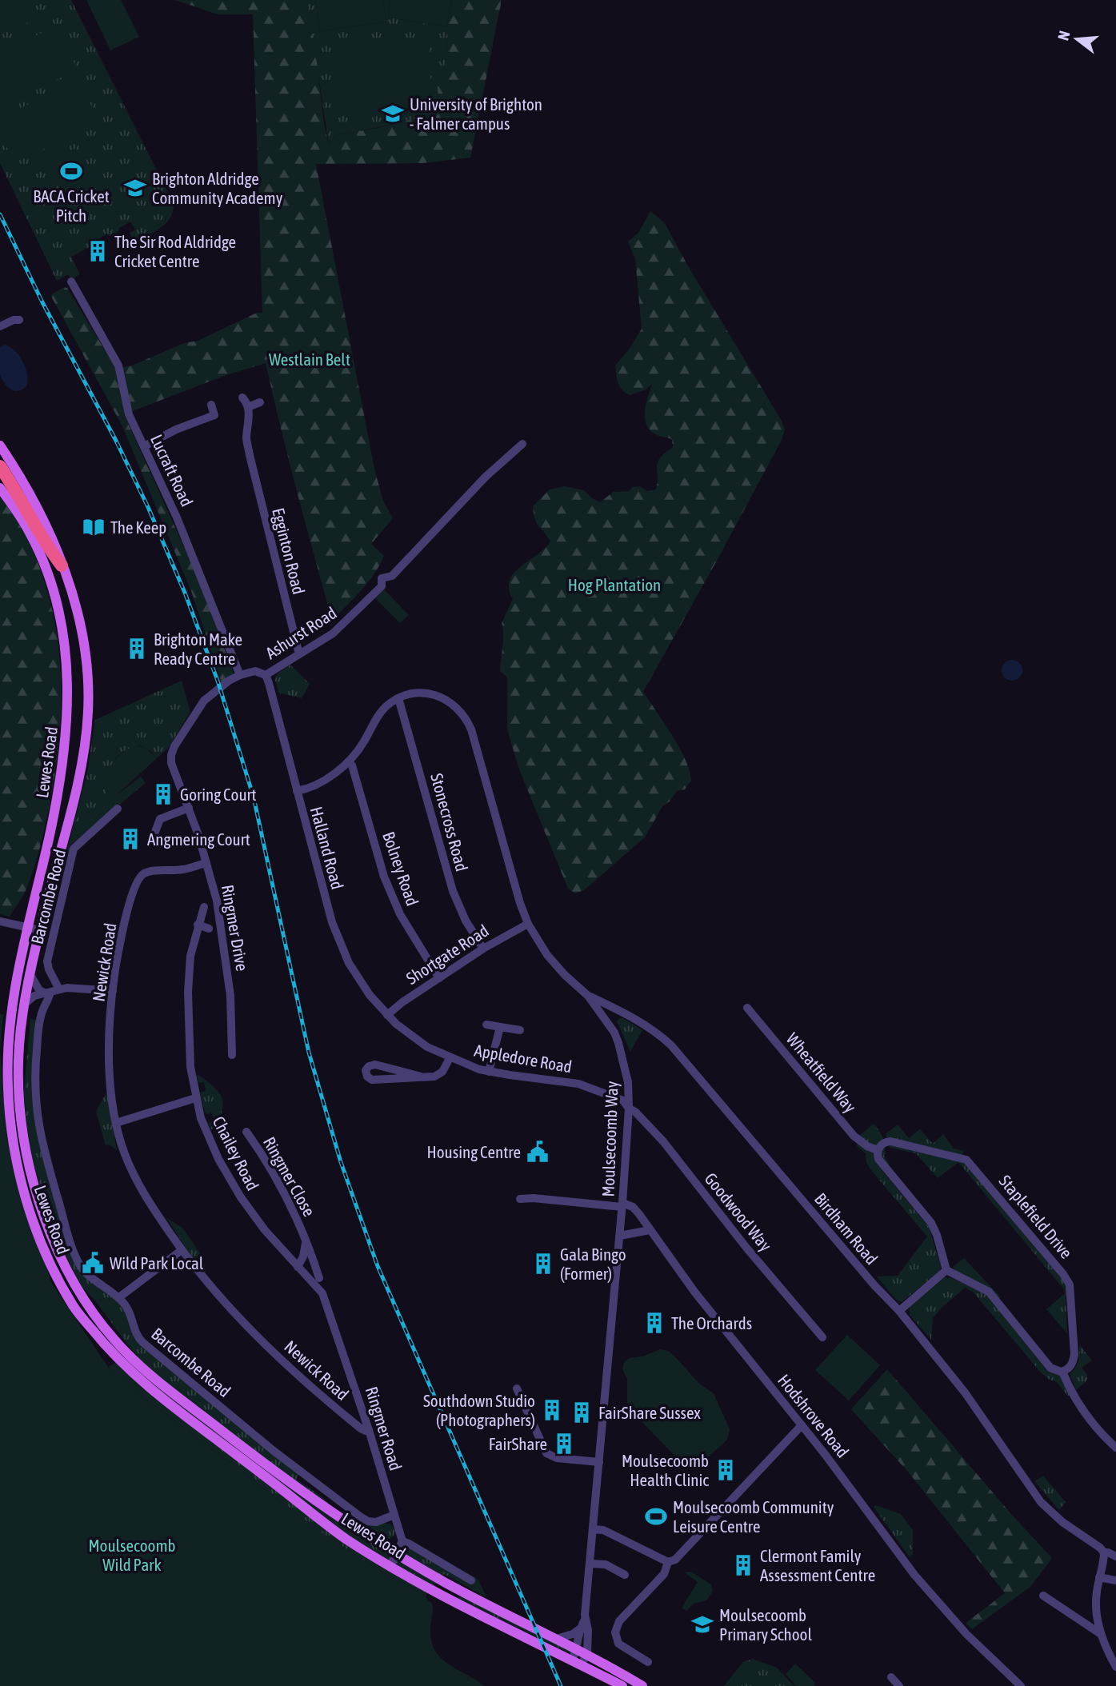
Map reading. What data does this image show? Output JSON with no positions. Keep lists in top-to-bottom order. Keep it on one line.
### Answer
{"streets":{"main road":["Lewes Road"],"street":["Lucraft Road","Egginton Road","Ashurst Road","Stonecross Road","Halland Road","Bolney Road","Barcombe Road","Ringmer Drive","Shortgate Road","Newick Road","Appledore Road","Wheatfield Way","Moulsecoomb Way","Chailey Road","Ringmer Close","Goodwood Way","Staplefield Drive","Birdham Road","Hodshrove Road","Ringmer Road"]},"crossings":[["Lucraft Road","Ashurst Road"],["Lucraft Road","Ringmer Drive"],["Egginton Road","Ashurst Road"],["Ashurst Road","Halland Road"],["Ashurst Road","Ringmer Drive"],["Lewes Road","Moulsecoomb Way"],["Stonecross Road","Shortgate Road"],["Stonecross Road","Moulsecoomb Way"],["Halland Road","Shortgate Road"],["Halland Road","Appledore Road"],["Bolney Road","Shortgate Road"],["Barcombe Road","Ringmer Road"],["Ringmer Drive","Newick Road"],["Shortgate Road","Appledore Road"],["Shortgate Road","Moulsecoomb Way"],["Newick Road","Ringmer Road"],["Appledore Road","Moulsecoomb Way"],["Appledore Road","Goodwood Way"],["Wheatfield Way","Staplefield Drive"],["Moulsecoomb Way","Goodwood Way"],["Moulsecoomb Way","Birdham Road"],["Moulsecoomb Way","Hodshrove Road"],["Chailey Road","Ringmer Close"],["Chailey Road","Ringmer Road"]],"parks":["Westlain Belt","Hog Plantation","Moulsecoomb Wild Park"],"places":{"school or university":["University of Brighton - Falmer campus","Brighton Aldridge Community Academy","Moulsecoomb Primary School"],"sports":["BACA Cricket Pitch","Moulsecoomb Community Leisure Centre"],"building":["The Sir Rod Aldridge Cricket Centre","Brighton Make Ready Centre","Goring Court","Angmering Court","Gala Bingo (Former)","The Orchards","Southdown Studio (Photographers)","FairShare Sussex","FairShare","Moulsecoomb Health Clinic","Clermont Family Assessment Centre"],"library":["The Keep"],"public building":["Housing Centre","Wild Park Local"]},"north":"left"}
